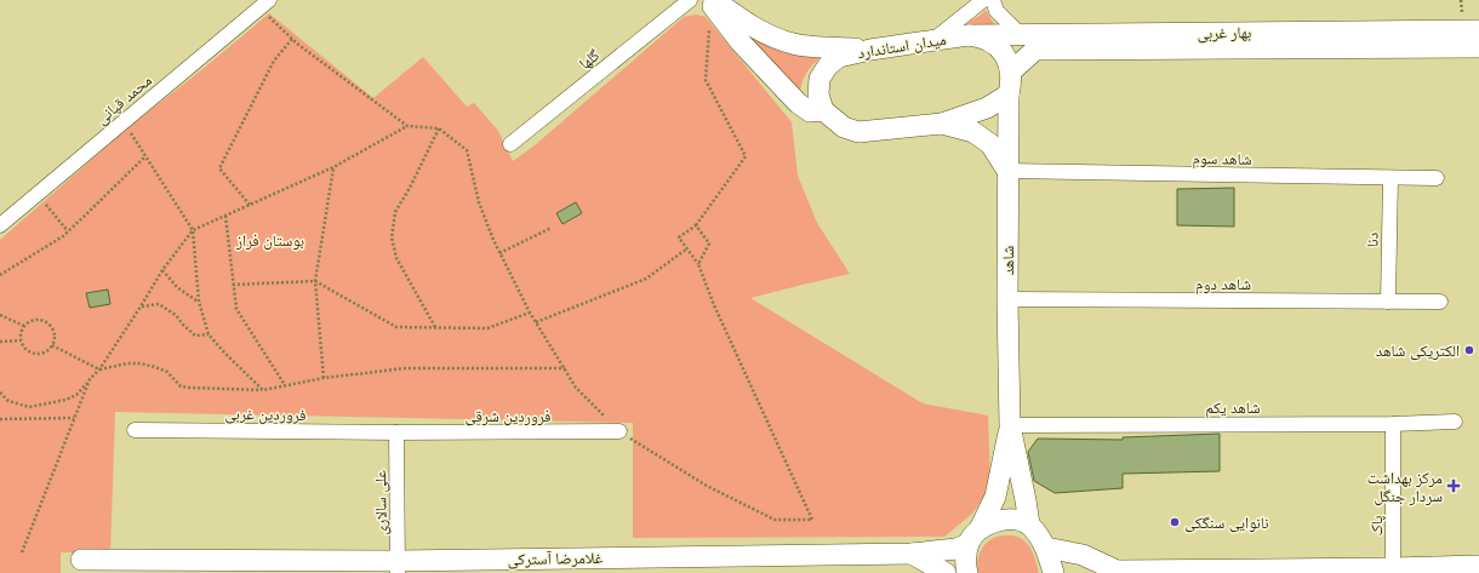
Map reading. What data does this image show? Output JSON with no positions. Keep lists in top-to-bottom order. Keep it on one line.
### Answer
{"streets":{"street":["بهار غربی","میدان استاندارد","گلها","محمد قپانی","شاهد سوم","دنا","شاهد","شاهد دوم","شاهد یکم","فروردین غربی","فروردین شرقی","علی سالاری","پاک","غلامرضا آسترکی"]},"crossings":[["بهار غربی","میدان استاندارد"],["شاهد سوم","دنا"],["شاهد سوم","شاهد"],["دنا","شاهد دوم"],["شاهد","شاهد دوم"],["شاهد","شاهد یکم"],["شاهد","غلامرضا آسترکی"],["شاهد یکم","پاک"],["فروردین غربی","فروردین شرقی"],["فروردین غربی","علی سالاری"],["فروردین شرقی","علی سالاری"],["علی سالاری","غلامرضا آسترکی"]],"parks":["بوستان فراز"],"places":{"other":["الکتریکی شاهد","نانوایی سنگکی"],"health":["مرکز بهداشت سردار جنگل"]}}
